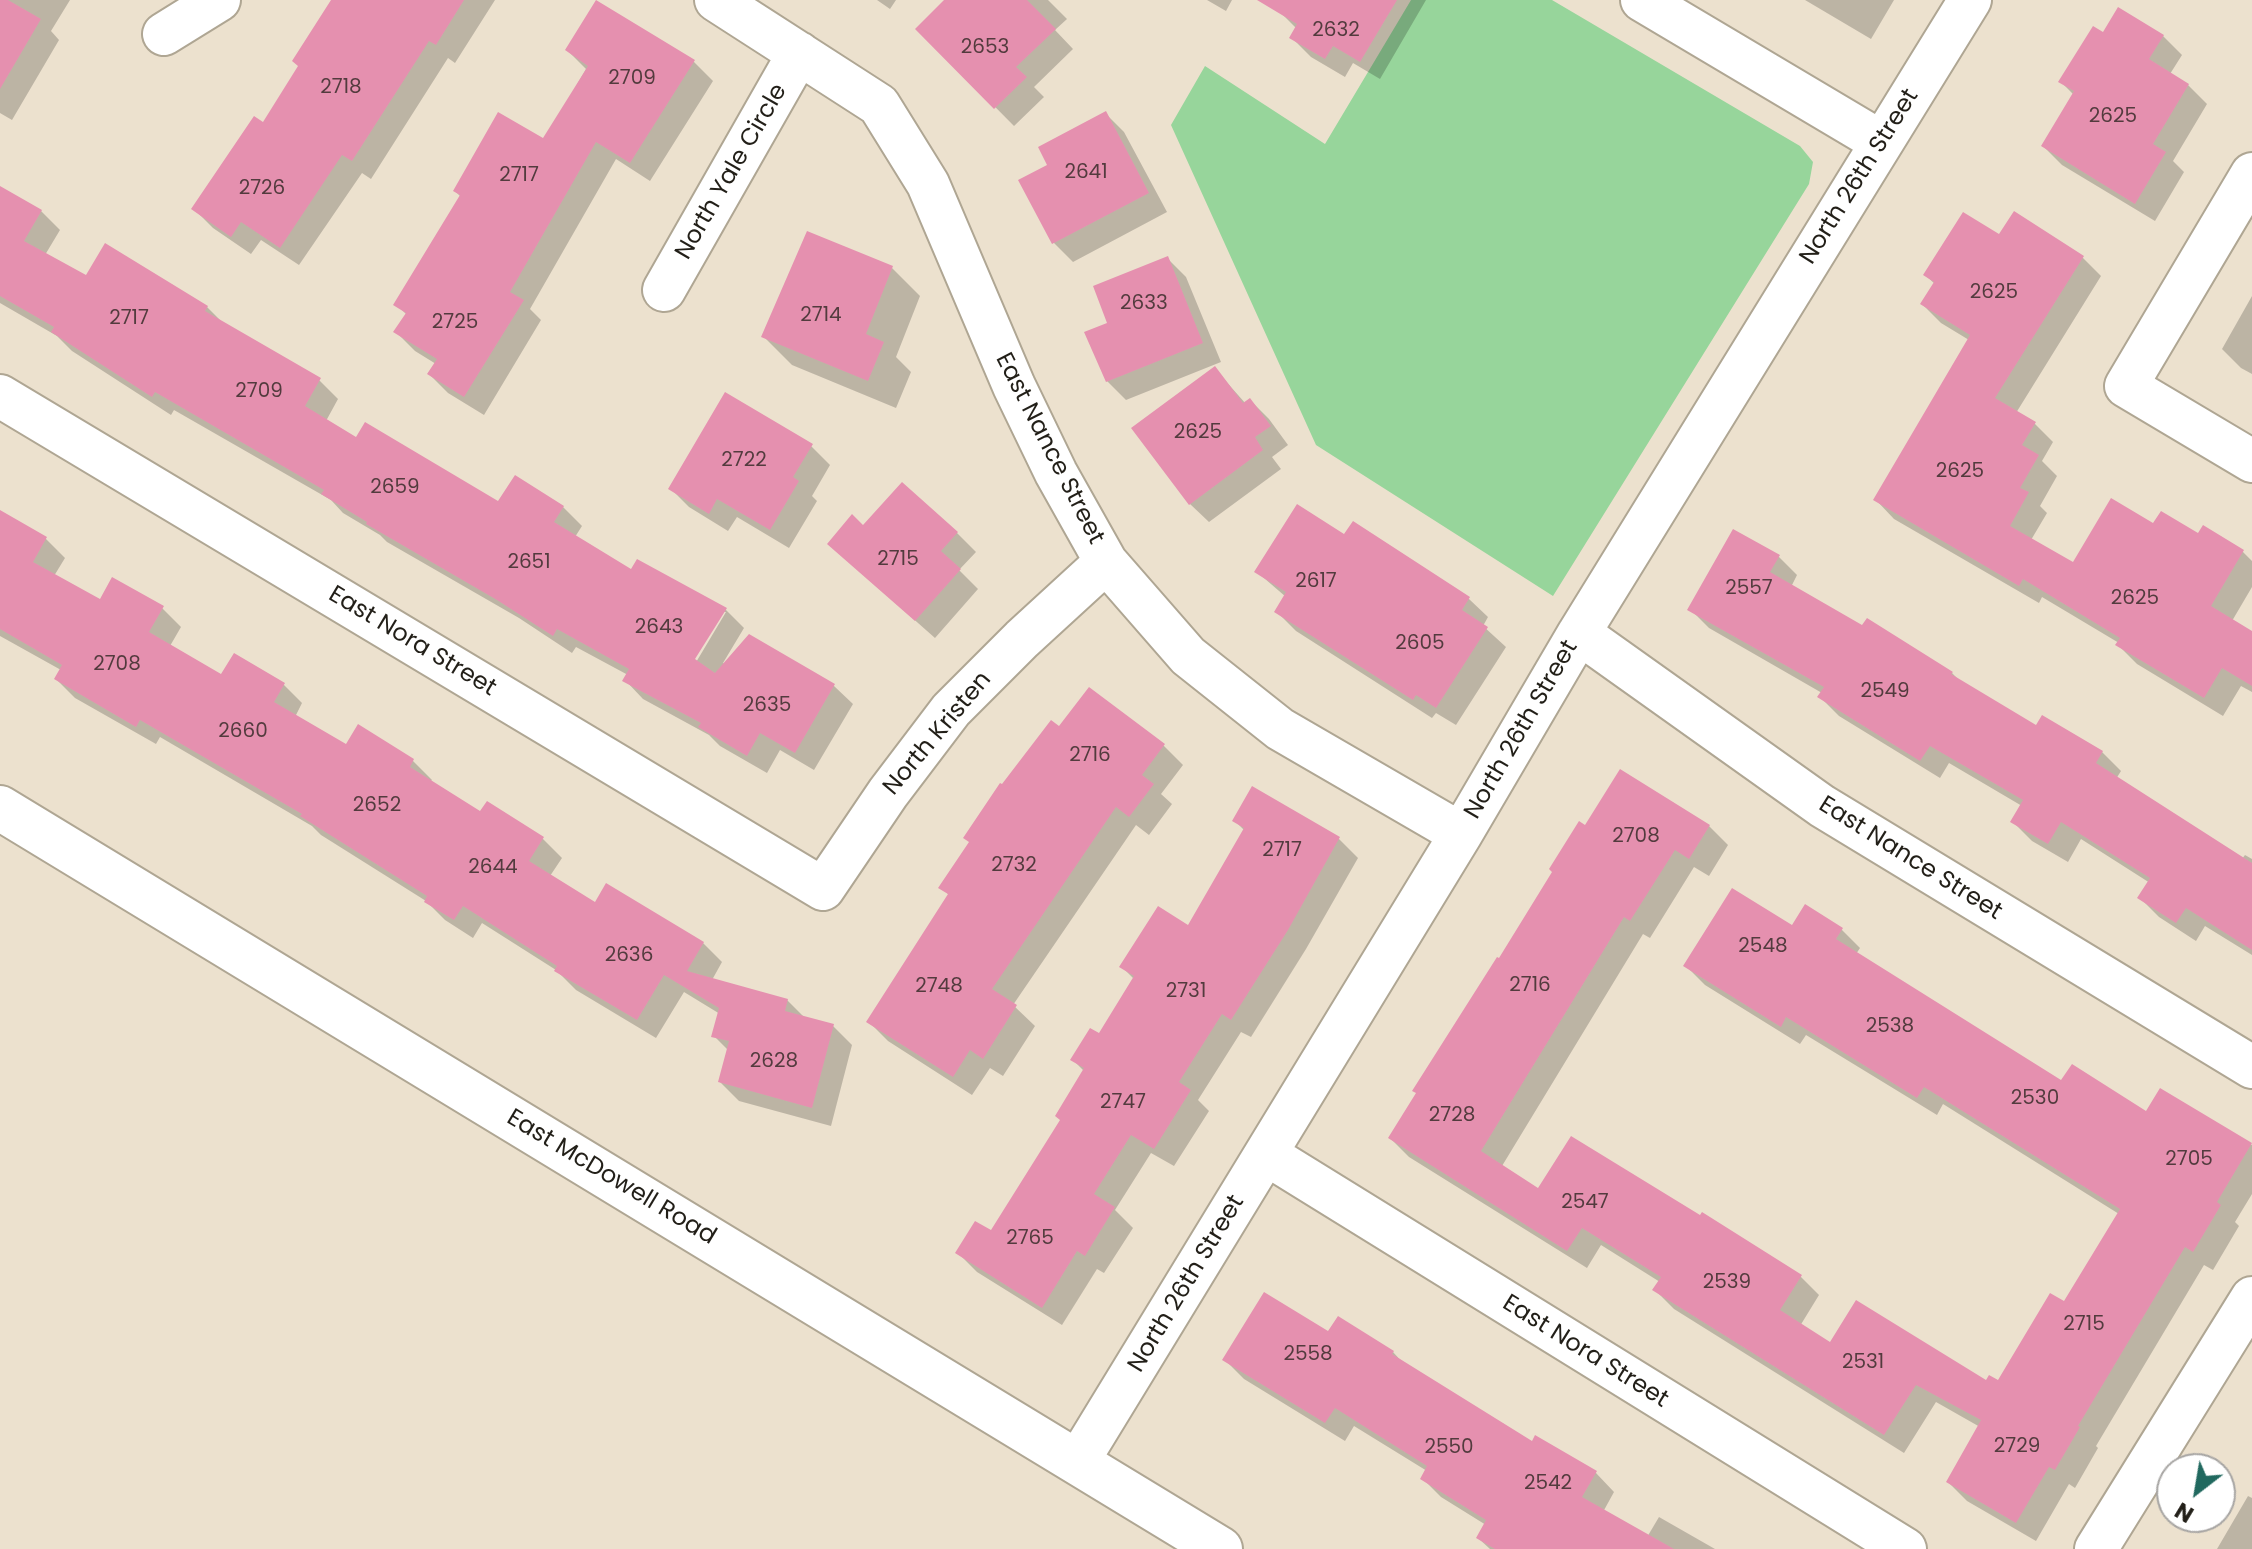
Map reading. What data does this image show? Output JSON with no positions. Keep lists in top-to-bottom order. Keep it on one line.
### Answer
{"streets":{"main road":["East McDowell Road"],"street":["North Yale Circle","North 26th Street","East Nance Street","East Nora Street","North Kristen"]},"crossings":[["North Yale Circle","East Nance Street"],["North 26th Street","East Nance Street"],["North 26th Street","East Nora Street"],["North 26th Street","East McDowell Road"],["East Nance Street","North Kristen"],["East Nora Street","North Kristen"]],"house_numbers":["2632","2653","2709","2718","2625","2641","2717","2726","2625","2633","2714","2717","2725","2709","2625","2722","2625","2659","2715","2651","2617","2557","2625","2643","2605","2708","2549","2635","2660","2716","2652","2708","2717","2732","2644","2548","2636","2716","2748","2731","2538","2628","2530","2747","2728","2705","2547","2765","2539","2715","2558","2531","2729","2550","2542"],"north":"bottom left"}
